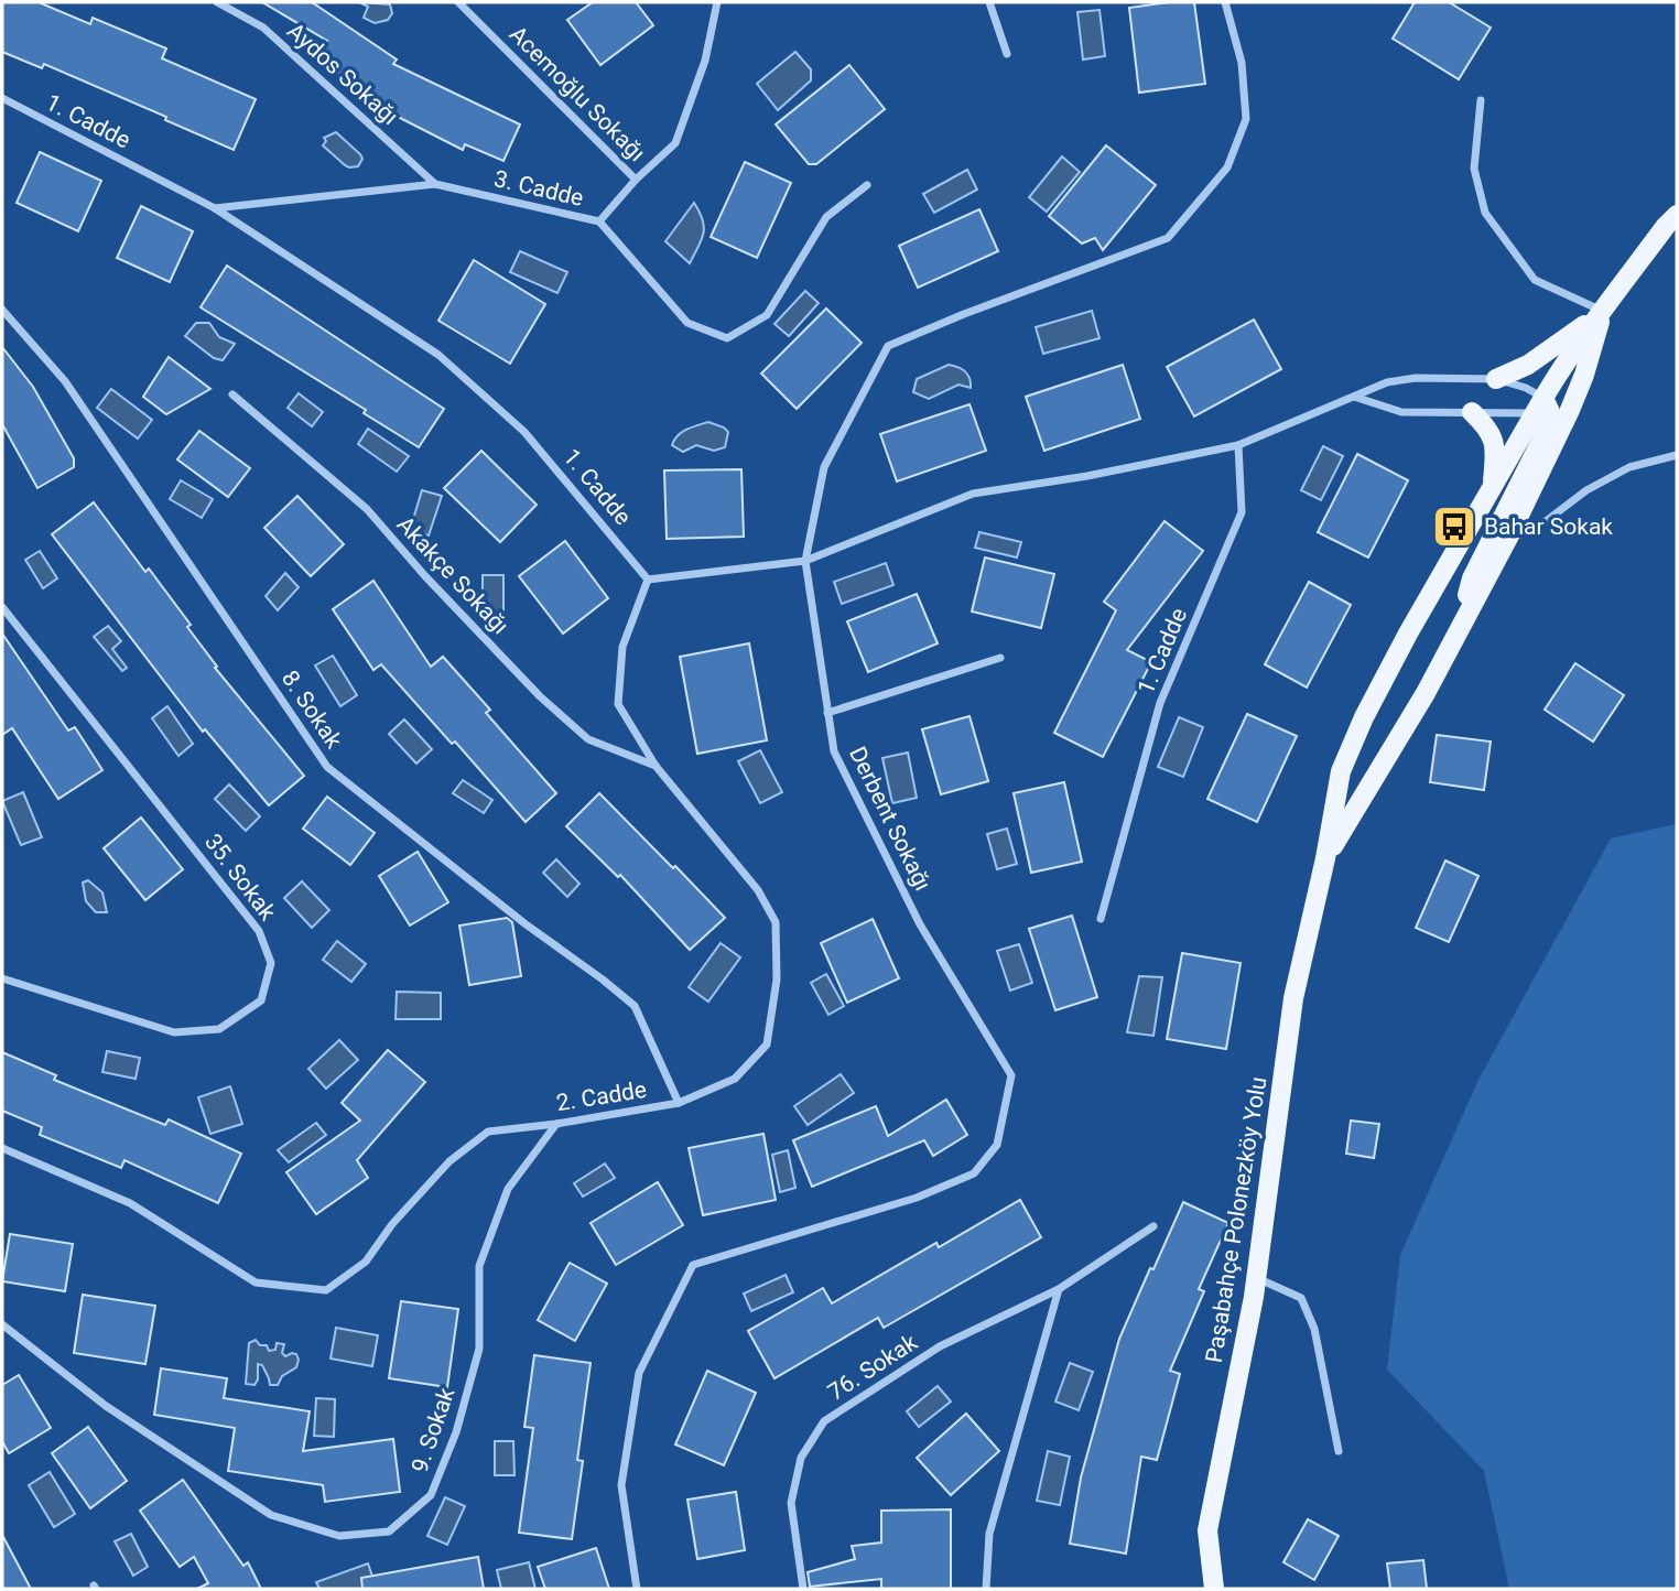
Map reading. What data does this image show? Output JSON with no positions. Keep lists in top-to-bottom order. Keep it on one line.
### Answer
{"streets":{"main road":["Paşabahçe Polonezköy Yolu"],"street":["Aydos Sokağı","Acemoğlu Sokağı","1. Cadde","3. Cadde","Akakçe Sokağı","8. Sokak","Derbent Sokağı","35. Sokak","2. Cadde","76. Sokak","9. Sokak"]},"crossings":[["Aydos Sokağı","3. Cadde"],["Acemoğlu Sokağı","3. Cadde"],["1. Cadde","3. Cadde"],["1. Cadde","2. Cadde"],["Akakçe Sokağı","2. Cadde"],["8. Sokak","2. Cadde"],["2. Cadde","9. Sokak"]],"places":{"bus stop":["Bahar Sokak"]}}
